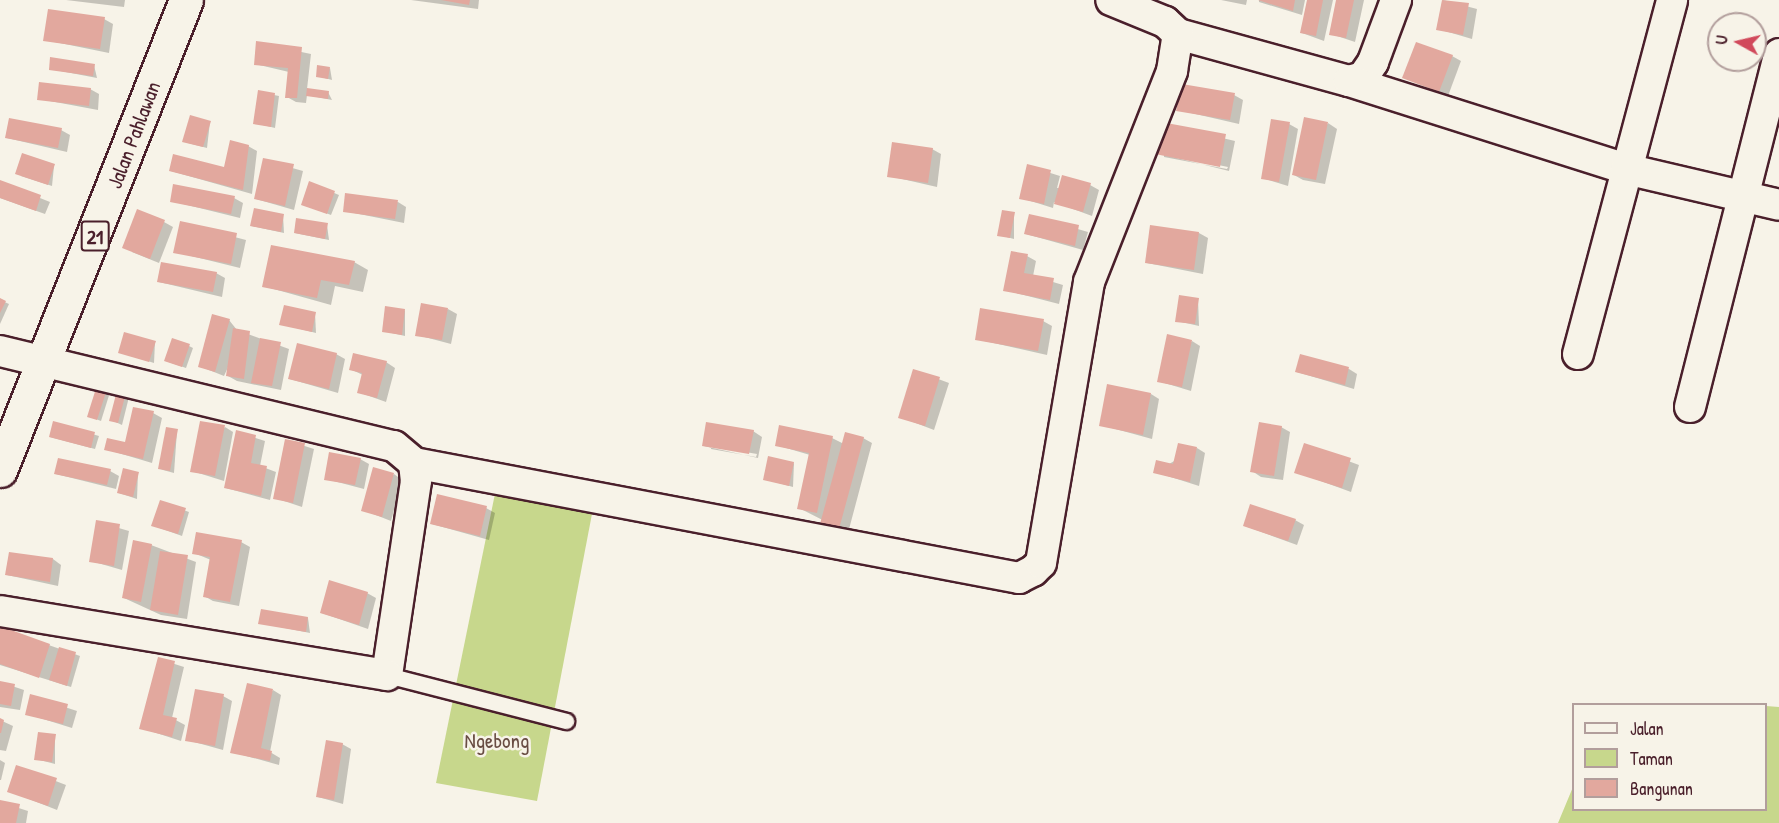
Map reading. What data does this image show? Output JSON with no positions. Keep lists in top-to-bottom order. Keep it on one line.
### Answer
{"streets":{"highway":["Jalan Pahlawan","21"]},"parks":["Ngebong"],"legend":["Jalan","Taman","Bangunan"],"north":"left"}
